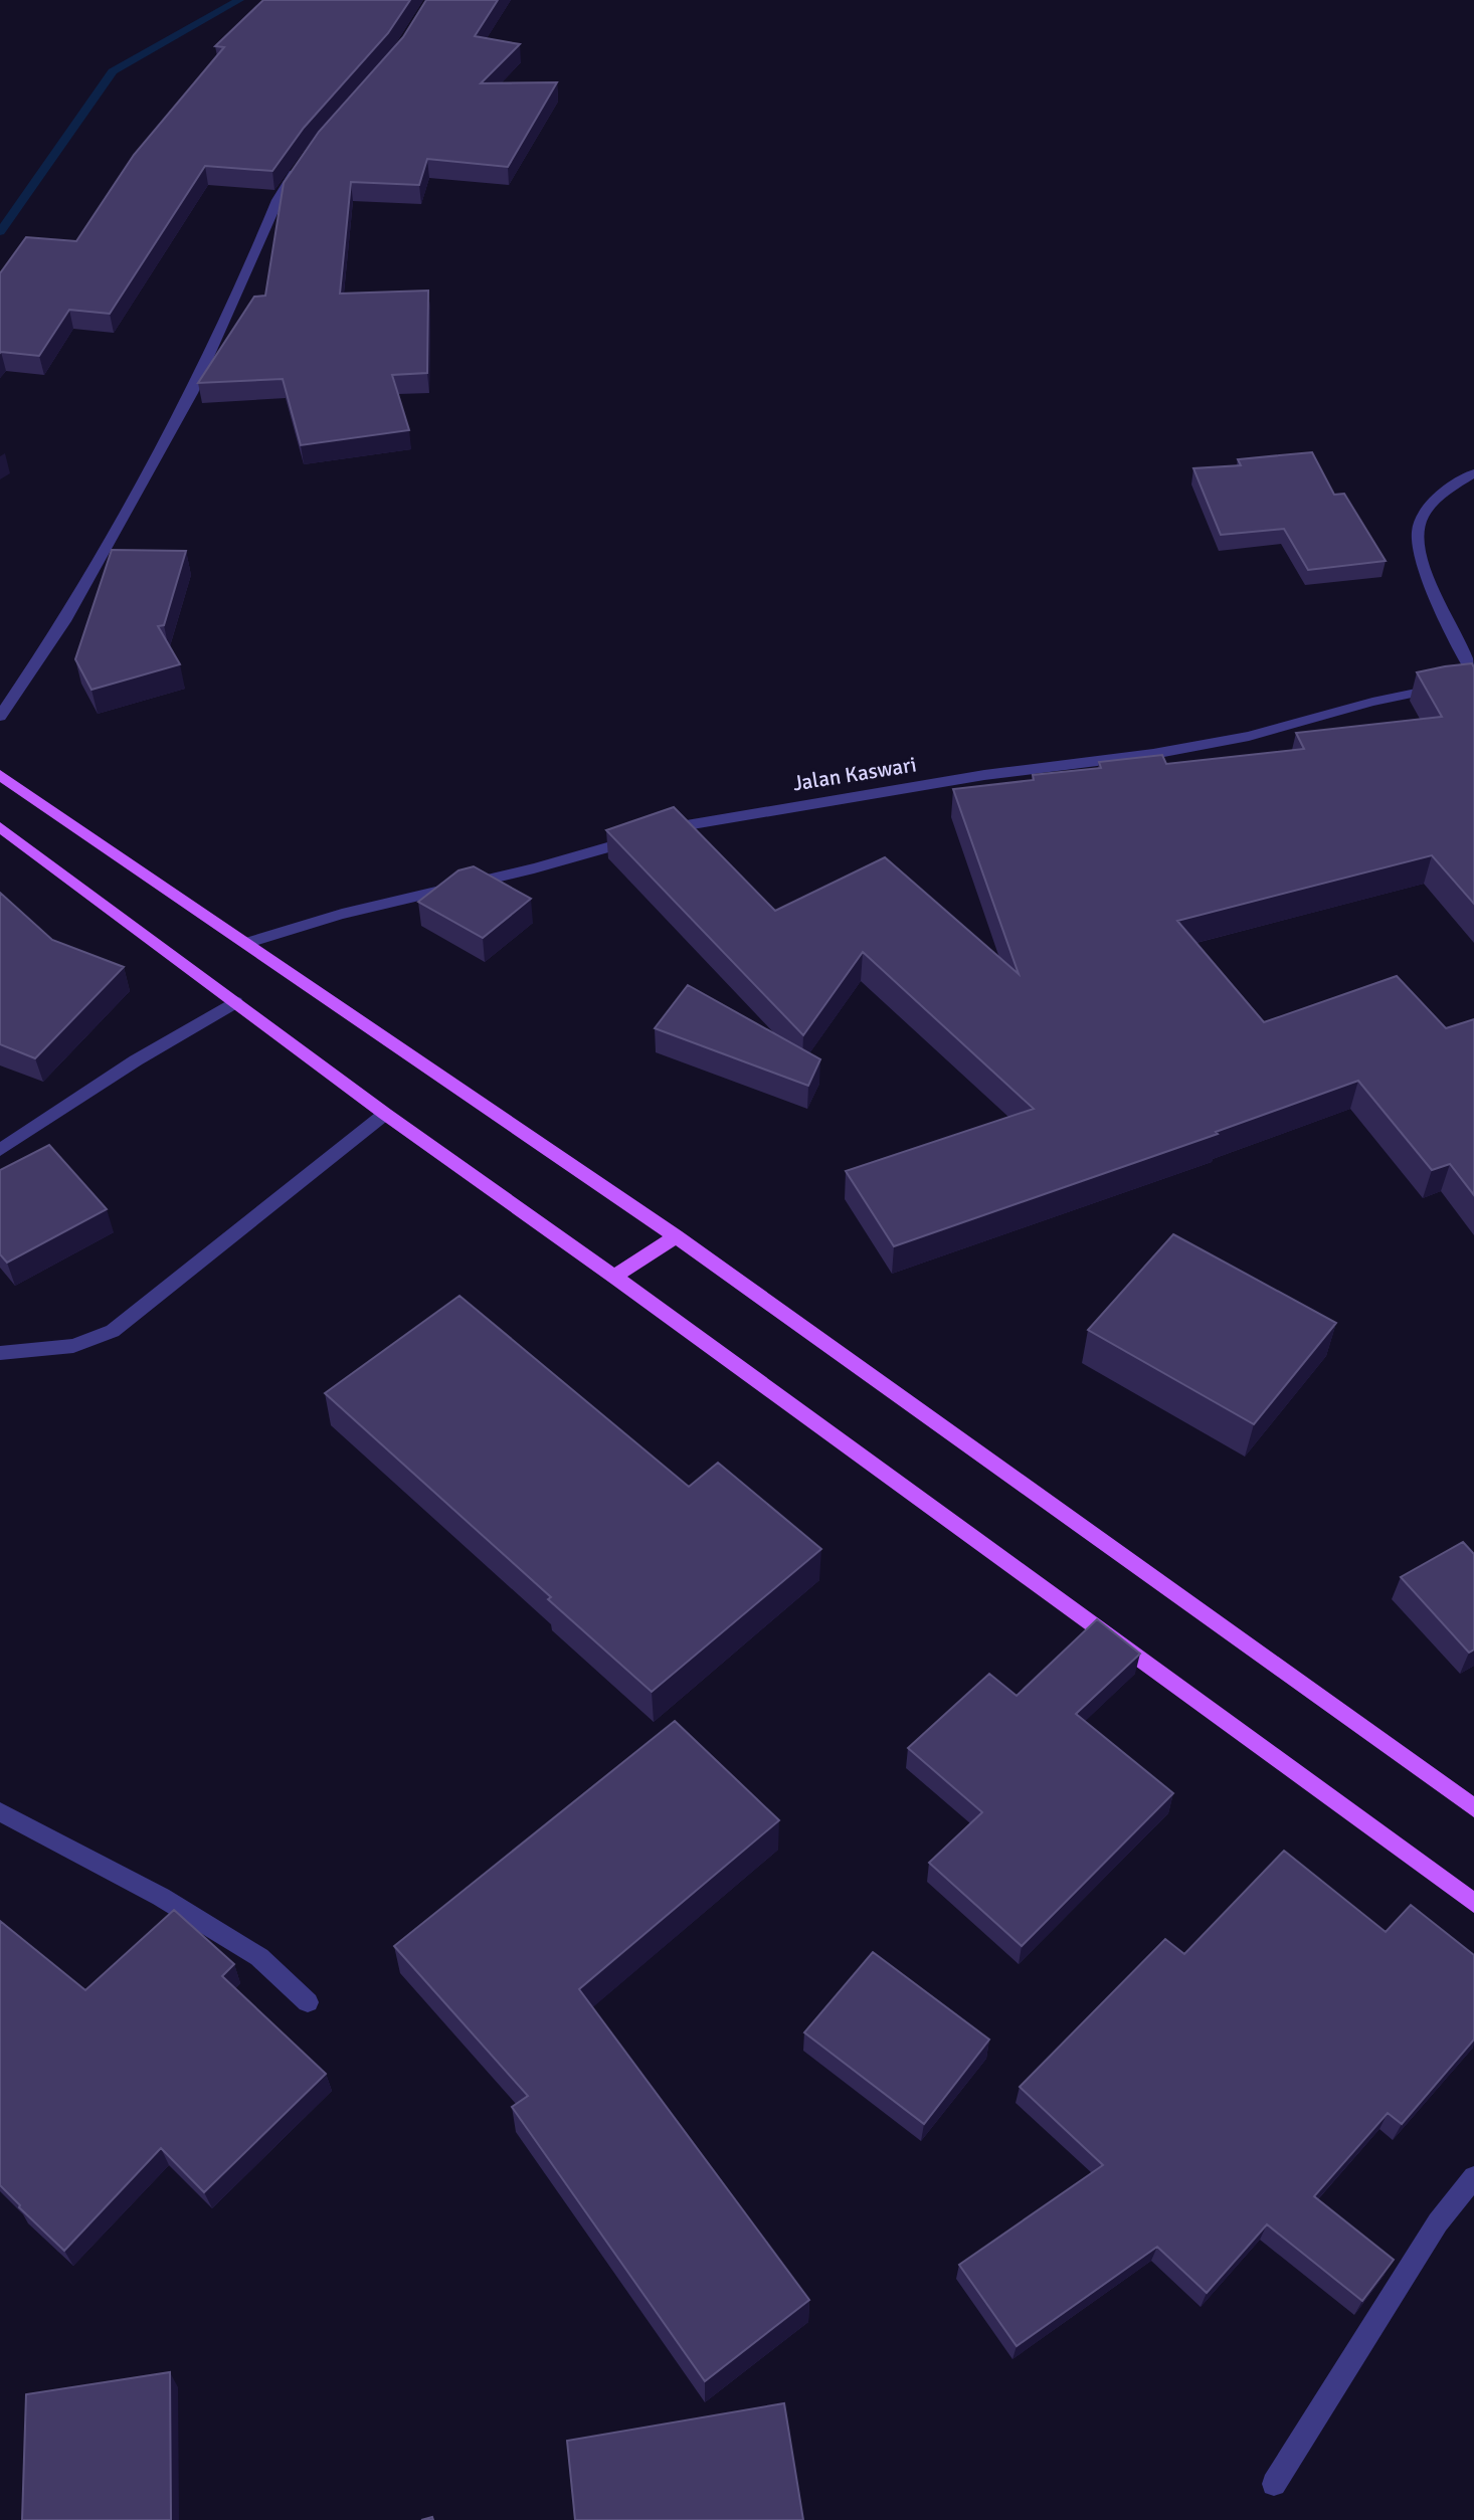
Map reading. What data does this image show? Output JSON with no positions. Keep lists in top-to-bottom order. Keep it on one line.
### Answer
{"streets":{"street":["Jalan Kaswari"]}}
